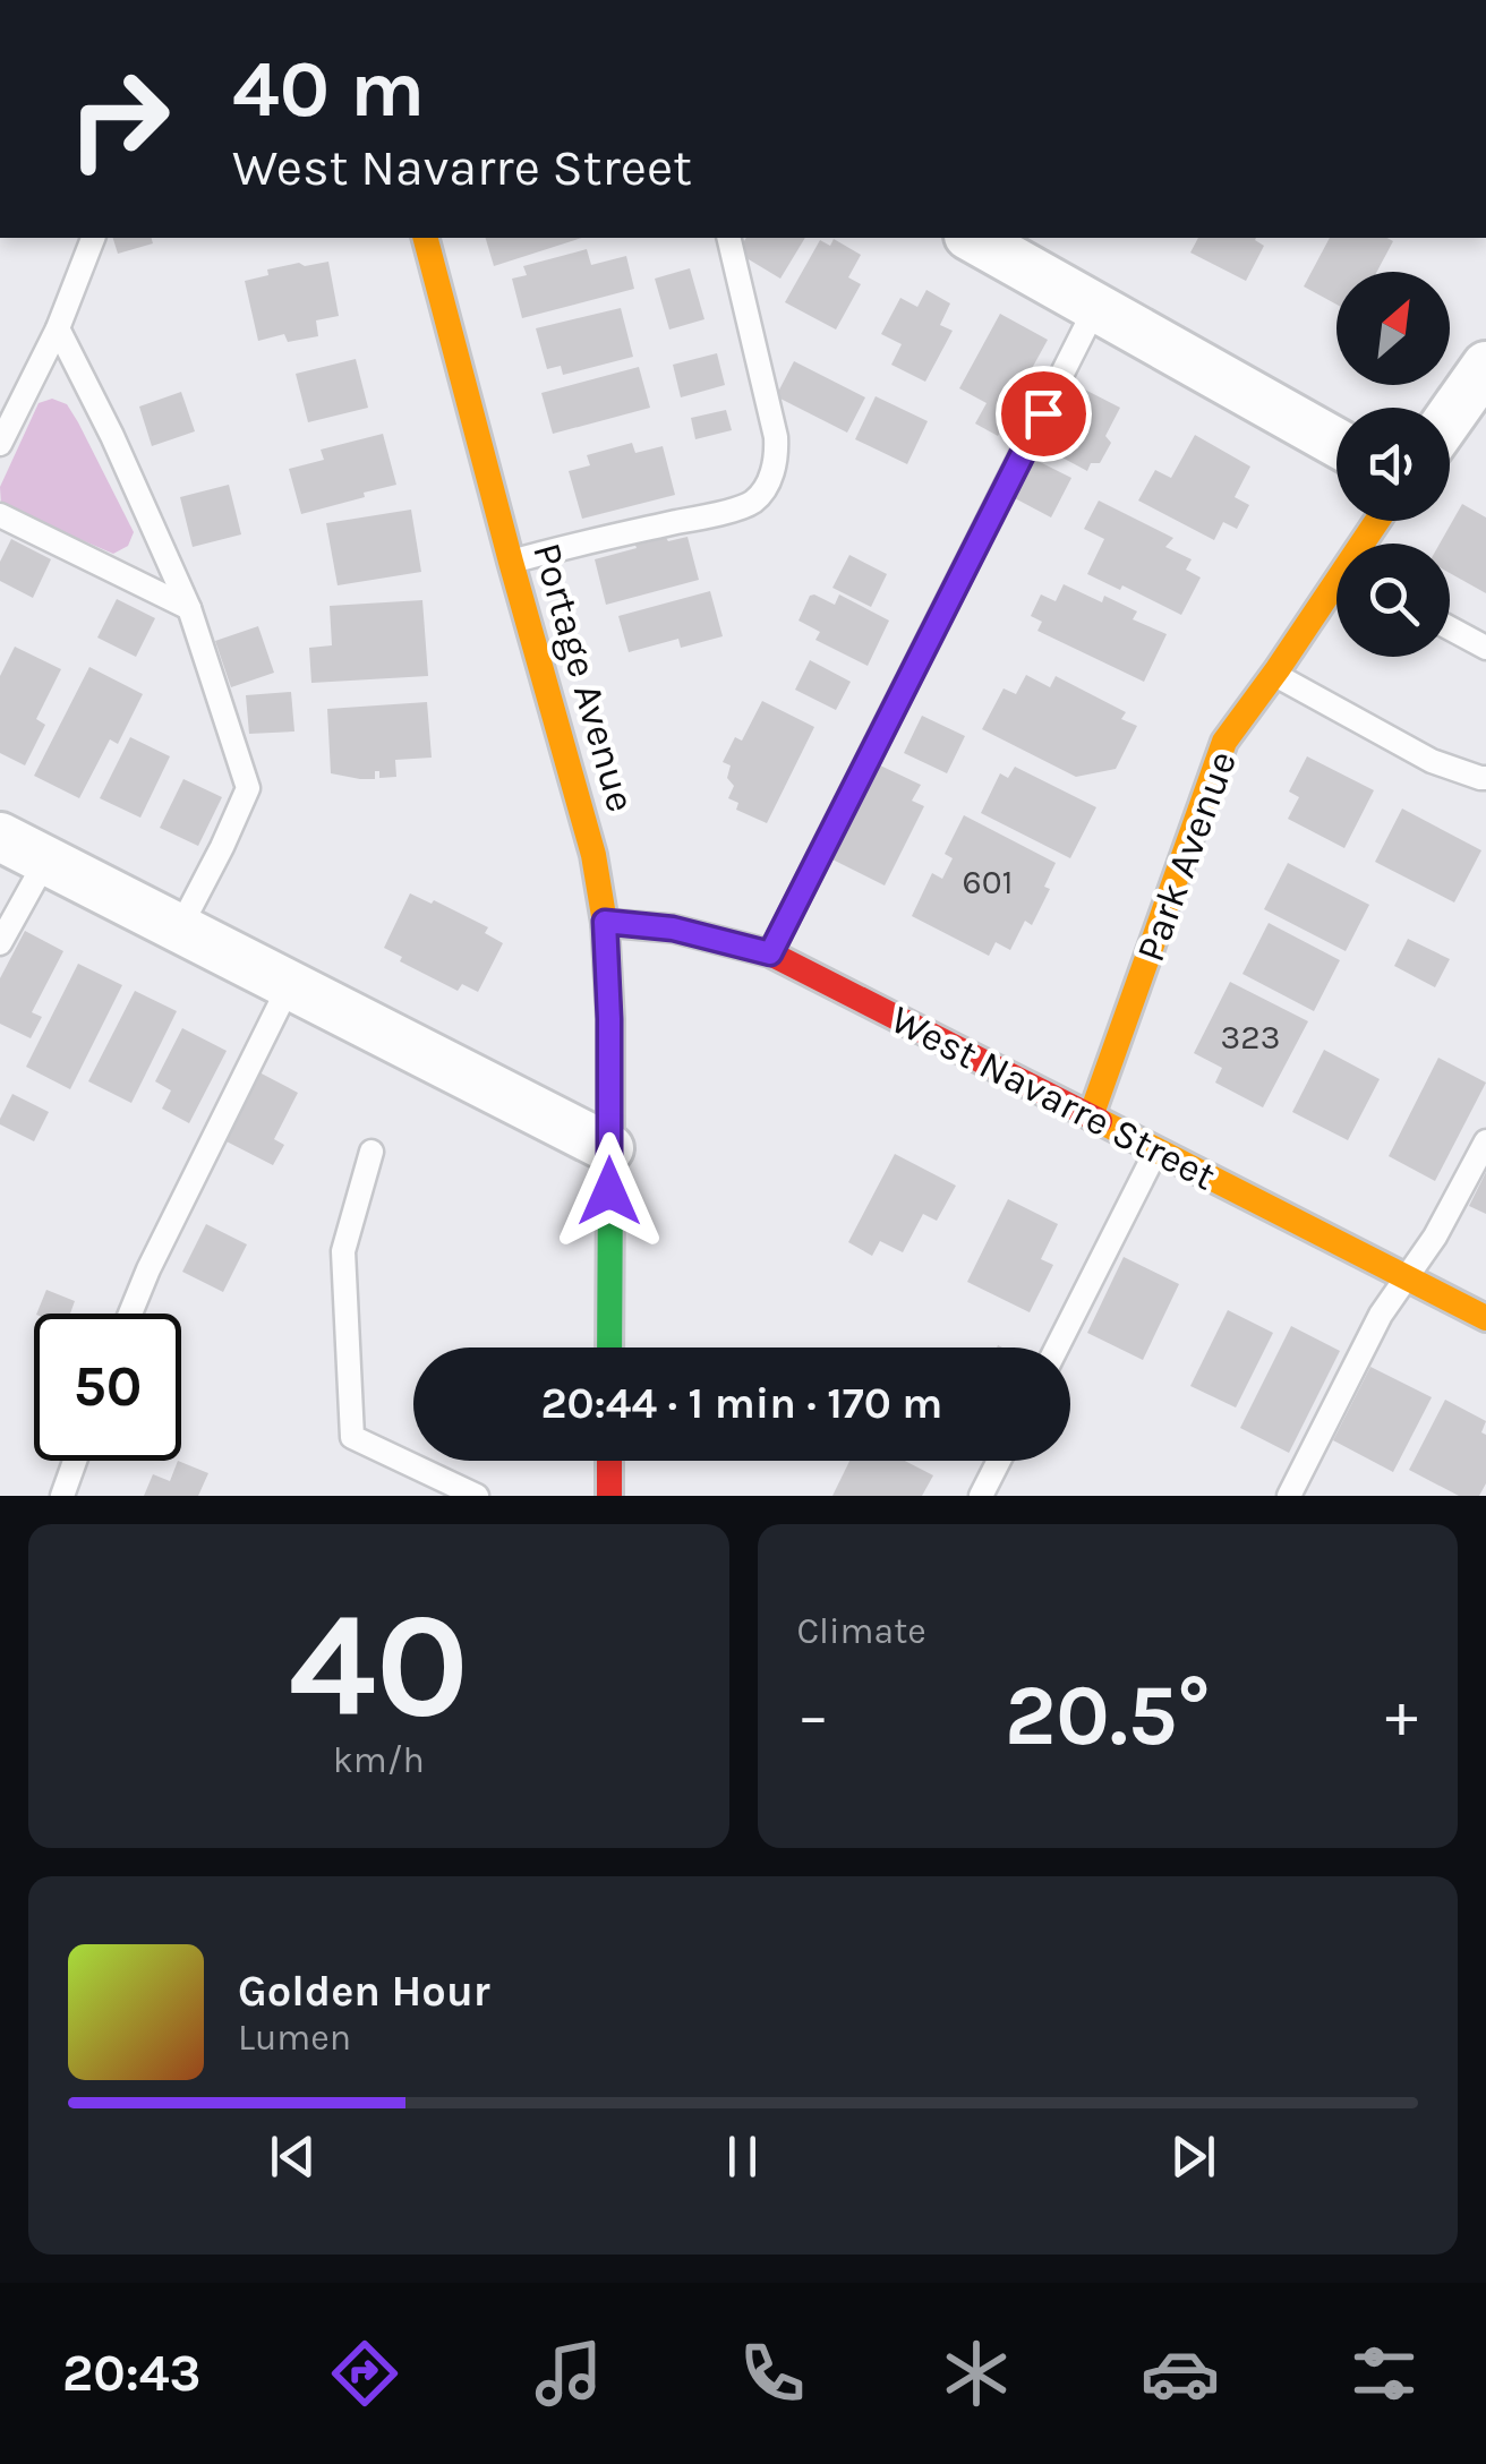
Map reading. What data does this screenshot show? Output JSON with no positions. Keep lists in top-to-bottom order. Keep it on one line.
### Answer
{"streets":{"street":["Portage Avenue","Park Avenue","West Navarre Street"]},"crossings":[["Portage Avenue","West Navarre Street"],["Park Avenue","West Navarre Street"]],"house_numbers":["601","323"],"north":"top right","page":{"turn":["40 m","West Navarre Street"],"limit":"50","trip":"20:44 · 1 min · 170 m","tile":[["40","km/h"],"Climate"],"heat":["−","20.5°","+"],"song":["Golden Hour","Lumen"],"tabs":"20:43"}}
